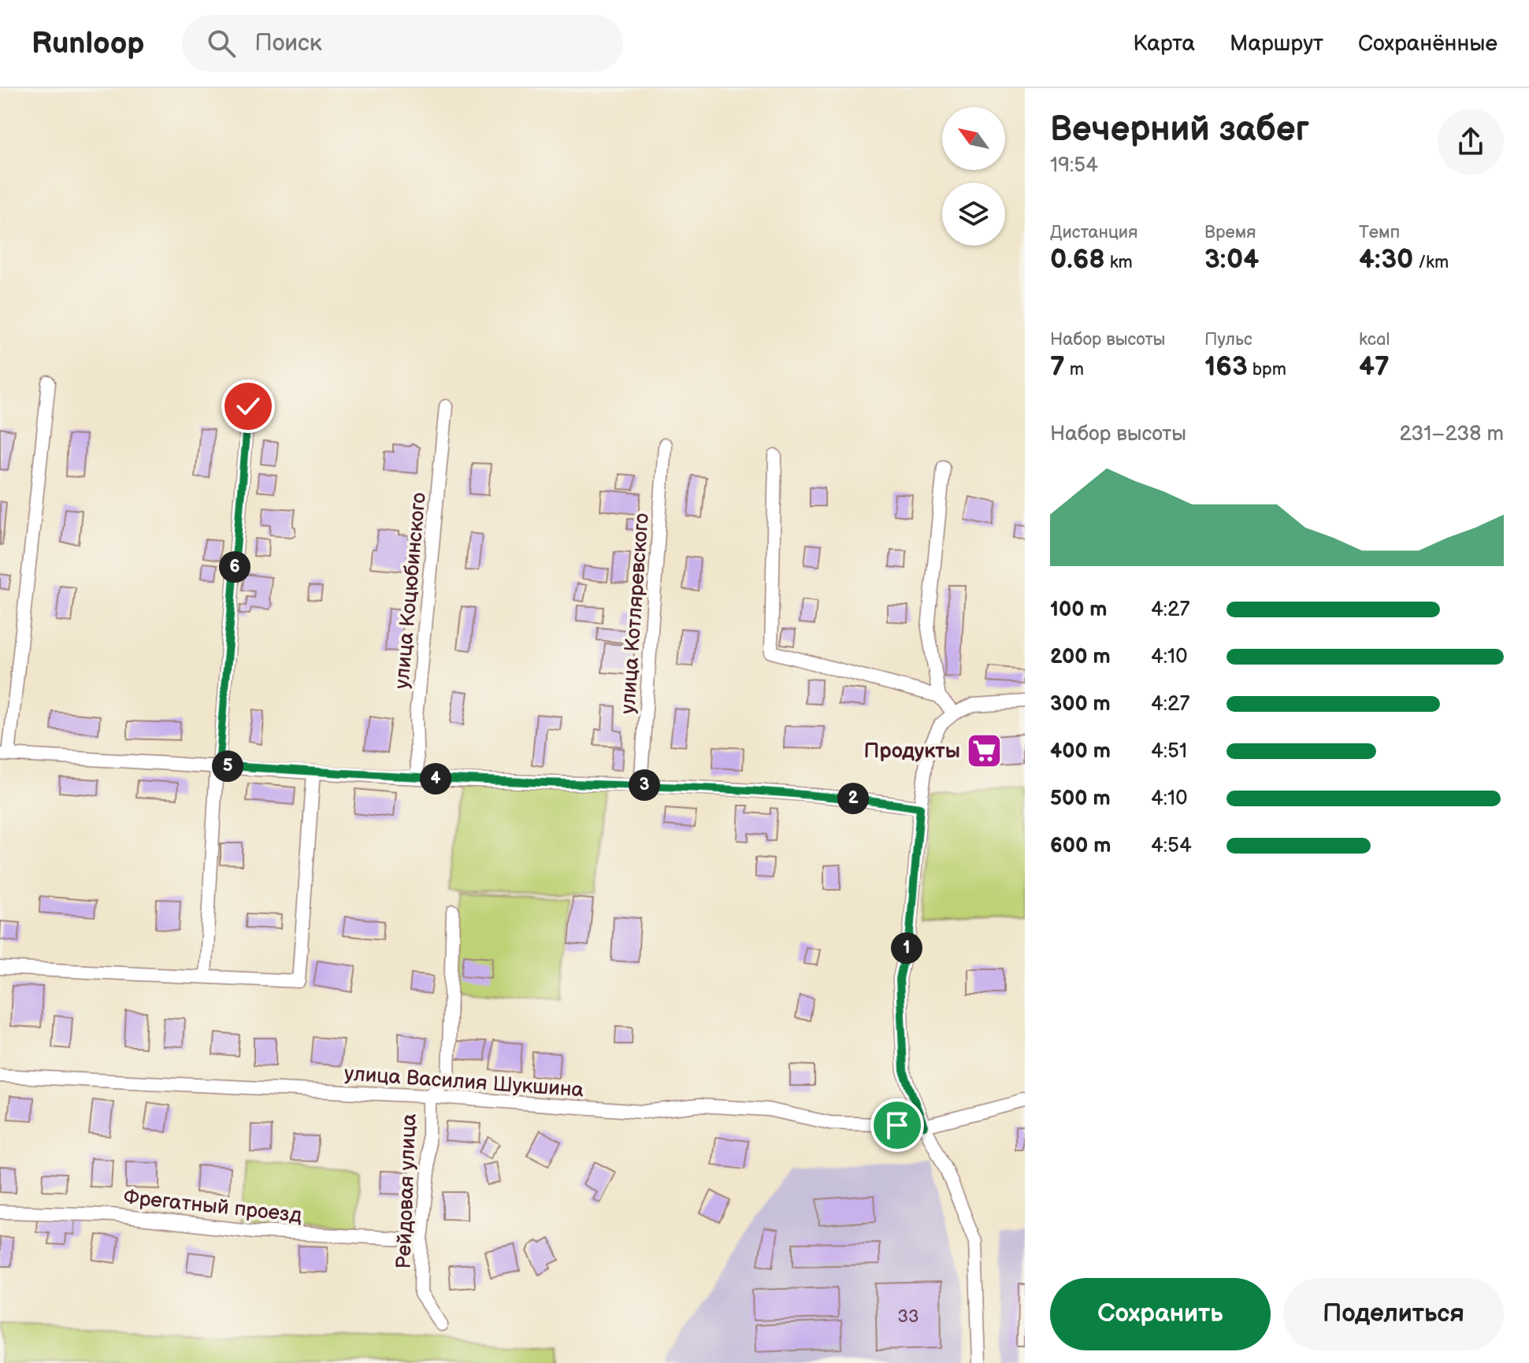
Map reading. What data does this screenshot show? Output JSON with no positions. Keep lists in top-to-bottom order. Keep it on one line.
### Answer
{"streets":{"street":["улица Коцюбинского","улица Котляревского","улица Василия Шукшина","Рейдовая улица","Фрегатный проезд"]},"crossings":[["улица Василия Шукшина","Рейдовая улица"],["Рейдовая улица","Фрегатный проезд"]],"places":{"supermarket":["Продукты"]},"house_numbers":["33"],"north":"top left","page":{"header":"Runloop","search":"Поиск","nav":["Карта","Маршрут","Сохранённые"],"heading":["Вечерний забег","19:54"],"stats":[["Дистанция","0.68 km"],["Время","3:04"],["Темп","4:30 /km"],["Набор высоты","7 m"],["Пульс","163 bpm"],["kcal","47"]],"chart":["Набор высоты","231–238 m"],"pins":["6","5","4","3","2","1"],"list":[{"name":"100 m","note":"4:27"},{"name":"200 m","note":"4:10"},{"name":"300 m","note":"4:27"},{"name":"400 m","note":"4:51"},{"name":"500 m","note":"4:10"},{"name":"600 m","note":"4:54"}],"buttons":["Сохранить","Поделиться"]}}
